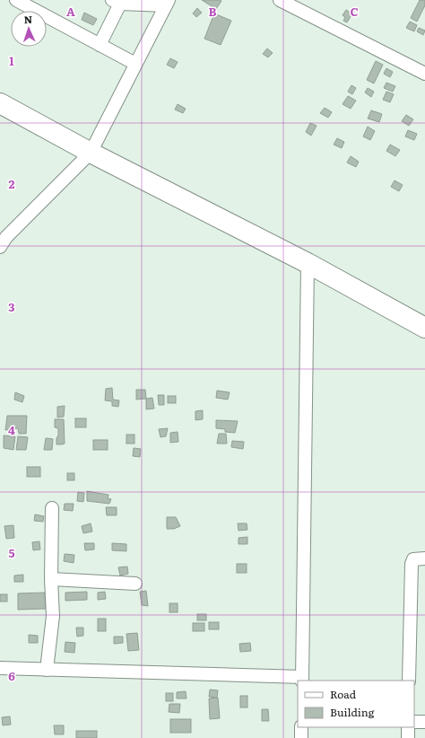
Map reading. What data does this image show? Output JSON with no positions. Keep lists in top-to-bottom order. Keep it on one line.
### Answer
{"legend":["Road","Building"],"north":"top","grid":{"columns":["A","B","C"],"rows":["1","2","3","4","5","6"]}}
